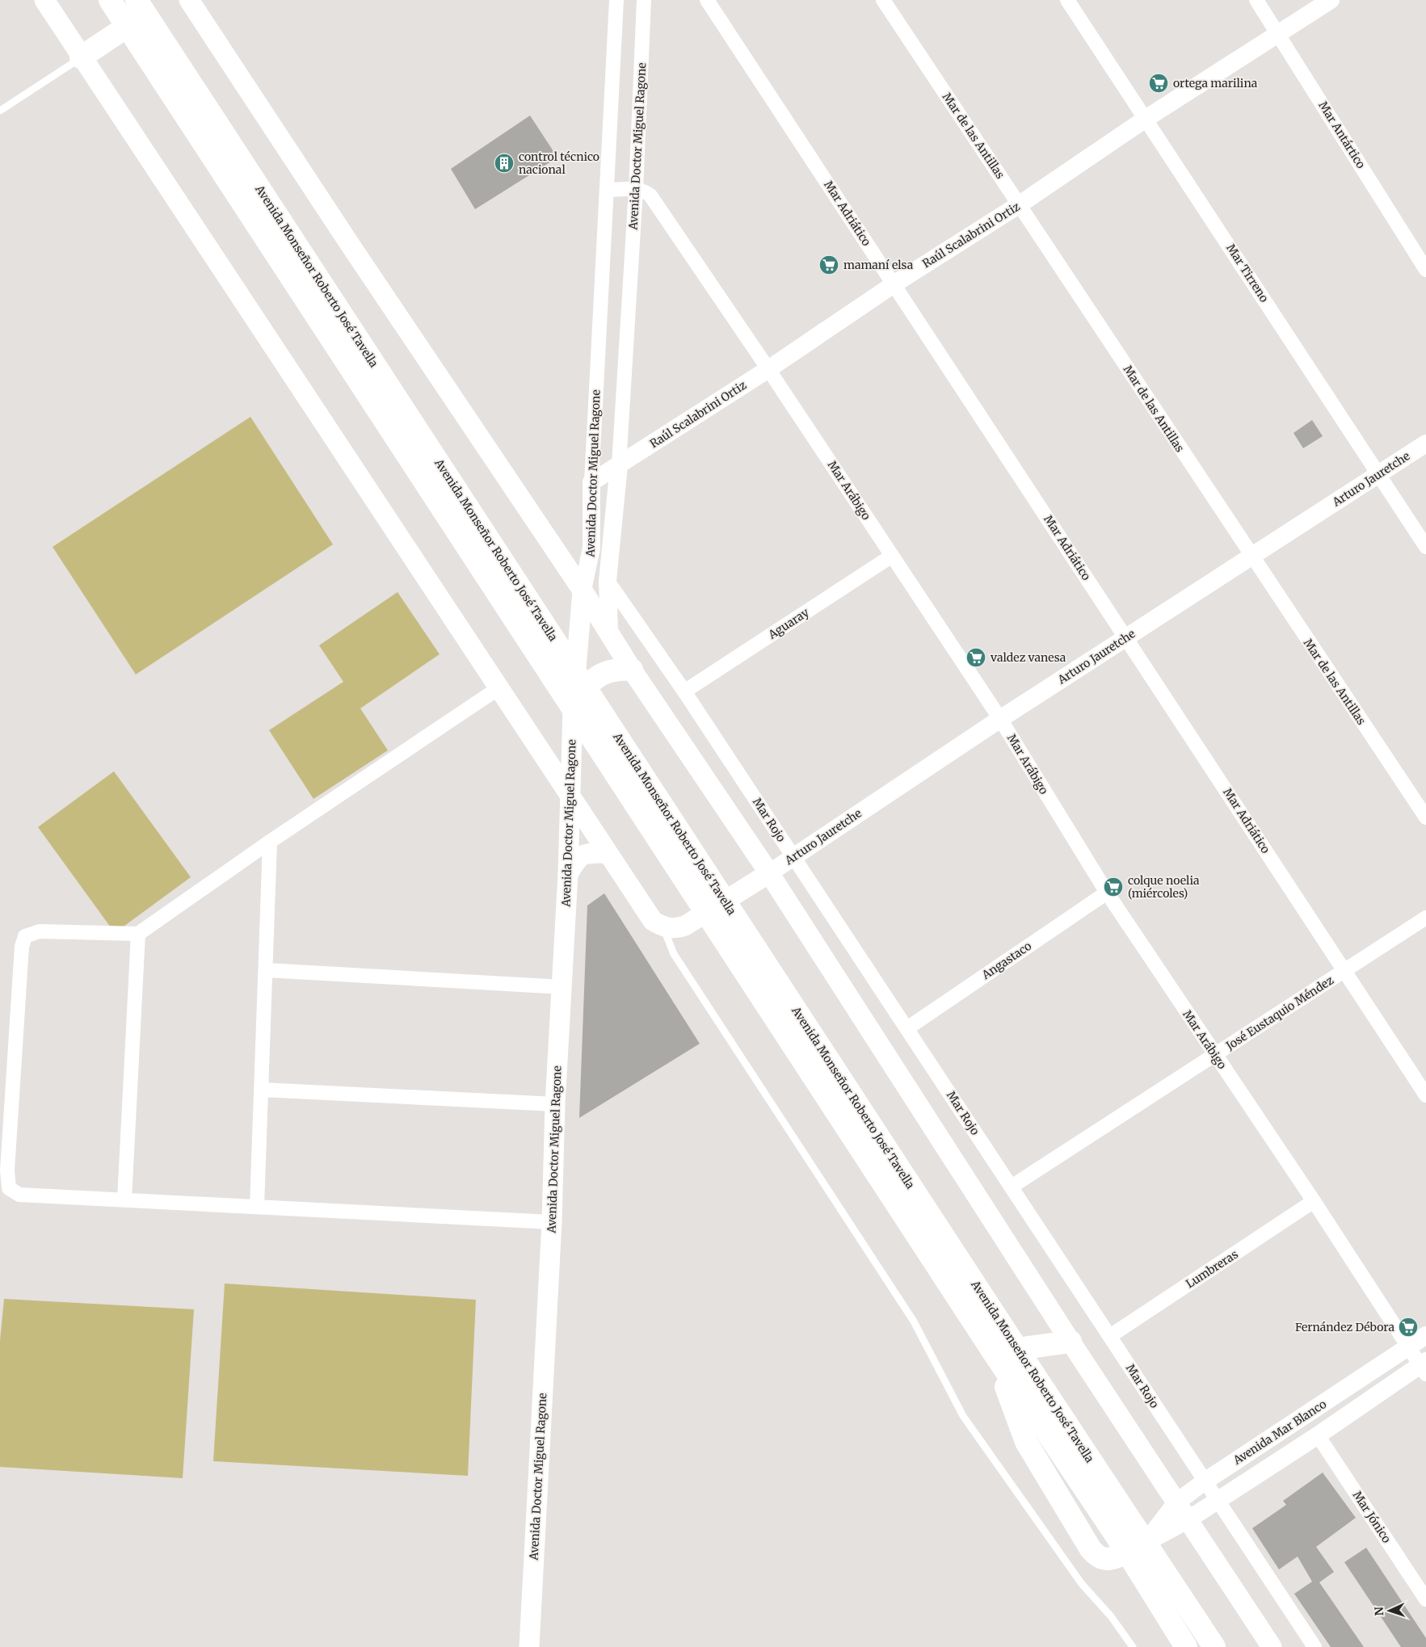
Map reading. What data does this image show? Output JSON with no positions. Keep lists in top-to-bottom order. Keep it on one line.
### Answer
{"streets":{"highway":["Avenida Monseñor Roberto José Tavella"],"main road":["Avenida Doctor Miguel Ragone"],"street":["Mar Antártico","Mar de las Antillas","Mar Adriático","Raúl Scalabrini Ortiz","Mar Tirreno","Arturo Jauretche","Mar Arábigo","Aguaray","Mar Rojo","Angastaco","José Eustaquio Méndez","Lumbreras","Avenida Mar Blanco","Mar Jónico"]},"crossings":[["Mar Antártico","Raúl Scalabrini Ortiz"],["Mar de las Antillas","Raúl Scalabrini Ortiz"],["Mar de las Antillas","Arturo Jauretche"],["Avenida Doctor Miguel Ragone","Raúl Scalabrini Ortiz"],["Avenida Doctor Miguel Ragone","Avenida Monseñor Roberto José Tavella"],["Avenida Doctor Miguel Ragone","Mar Arábigo"],["Avenida Doctor Miguel Ragone","Mar Rojo"],["Mar Adriático","Raúl Scalabrini Ortiz"],["Mar Adriático","Arturo Jauretche"],["Mar Adriático","José Eustaquio Méndez"],["Raúl Scalabrini Ortiz","Mar Tirreno"],["Raúl Scalabrini Ortiz","Mar Arábigo"],["Mar Tirreno","Arturo Jauretche"],["Avenida Monseñor Roberto José Tavella","Avenida Mar Blanco"],["Arturo Jauretche","Mar Arábigo"],["Arturo Jauretche","Mar Rojo"],["Mar Arábigo","Aguaray"],["Mar Arábigo","Angastaco"],["Mar Arábigo","José Eustaquio Méndez"],["Mar Arábigo","Lumbreras"],["Mar Arábigo","Avenida Mar Blanco"],["Aguaray","Mar Rojo"],["Mar Rojo","Angastaco"],["Mar Rojo","José Eustaquio Méndez"],["Mar Rojo","Lumbreras"],["Mar Rojo","Avenida Mar Blanco"],["Avenida Mar Blanco","Mar Jónico"]],"places":{"supermarket":["ortega marilina","mamaní elsa","valdez vanesa","colque noelia (miércoles)","Fernández Débora"],"building":["control técnico nacional"]},"north":"left"}
